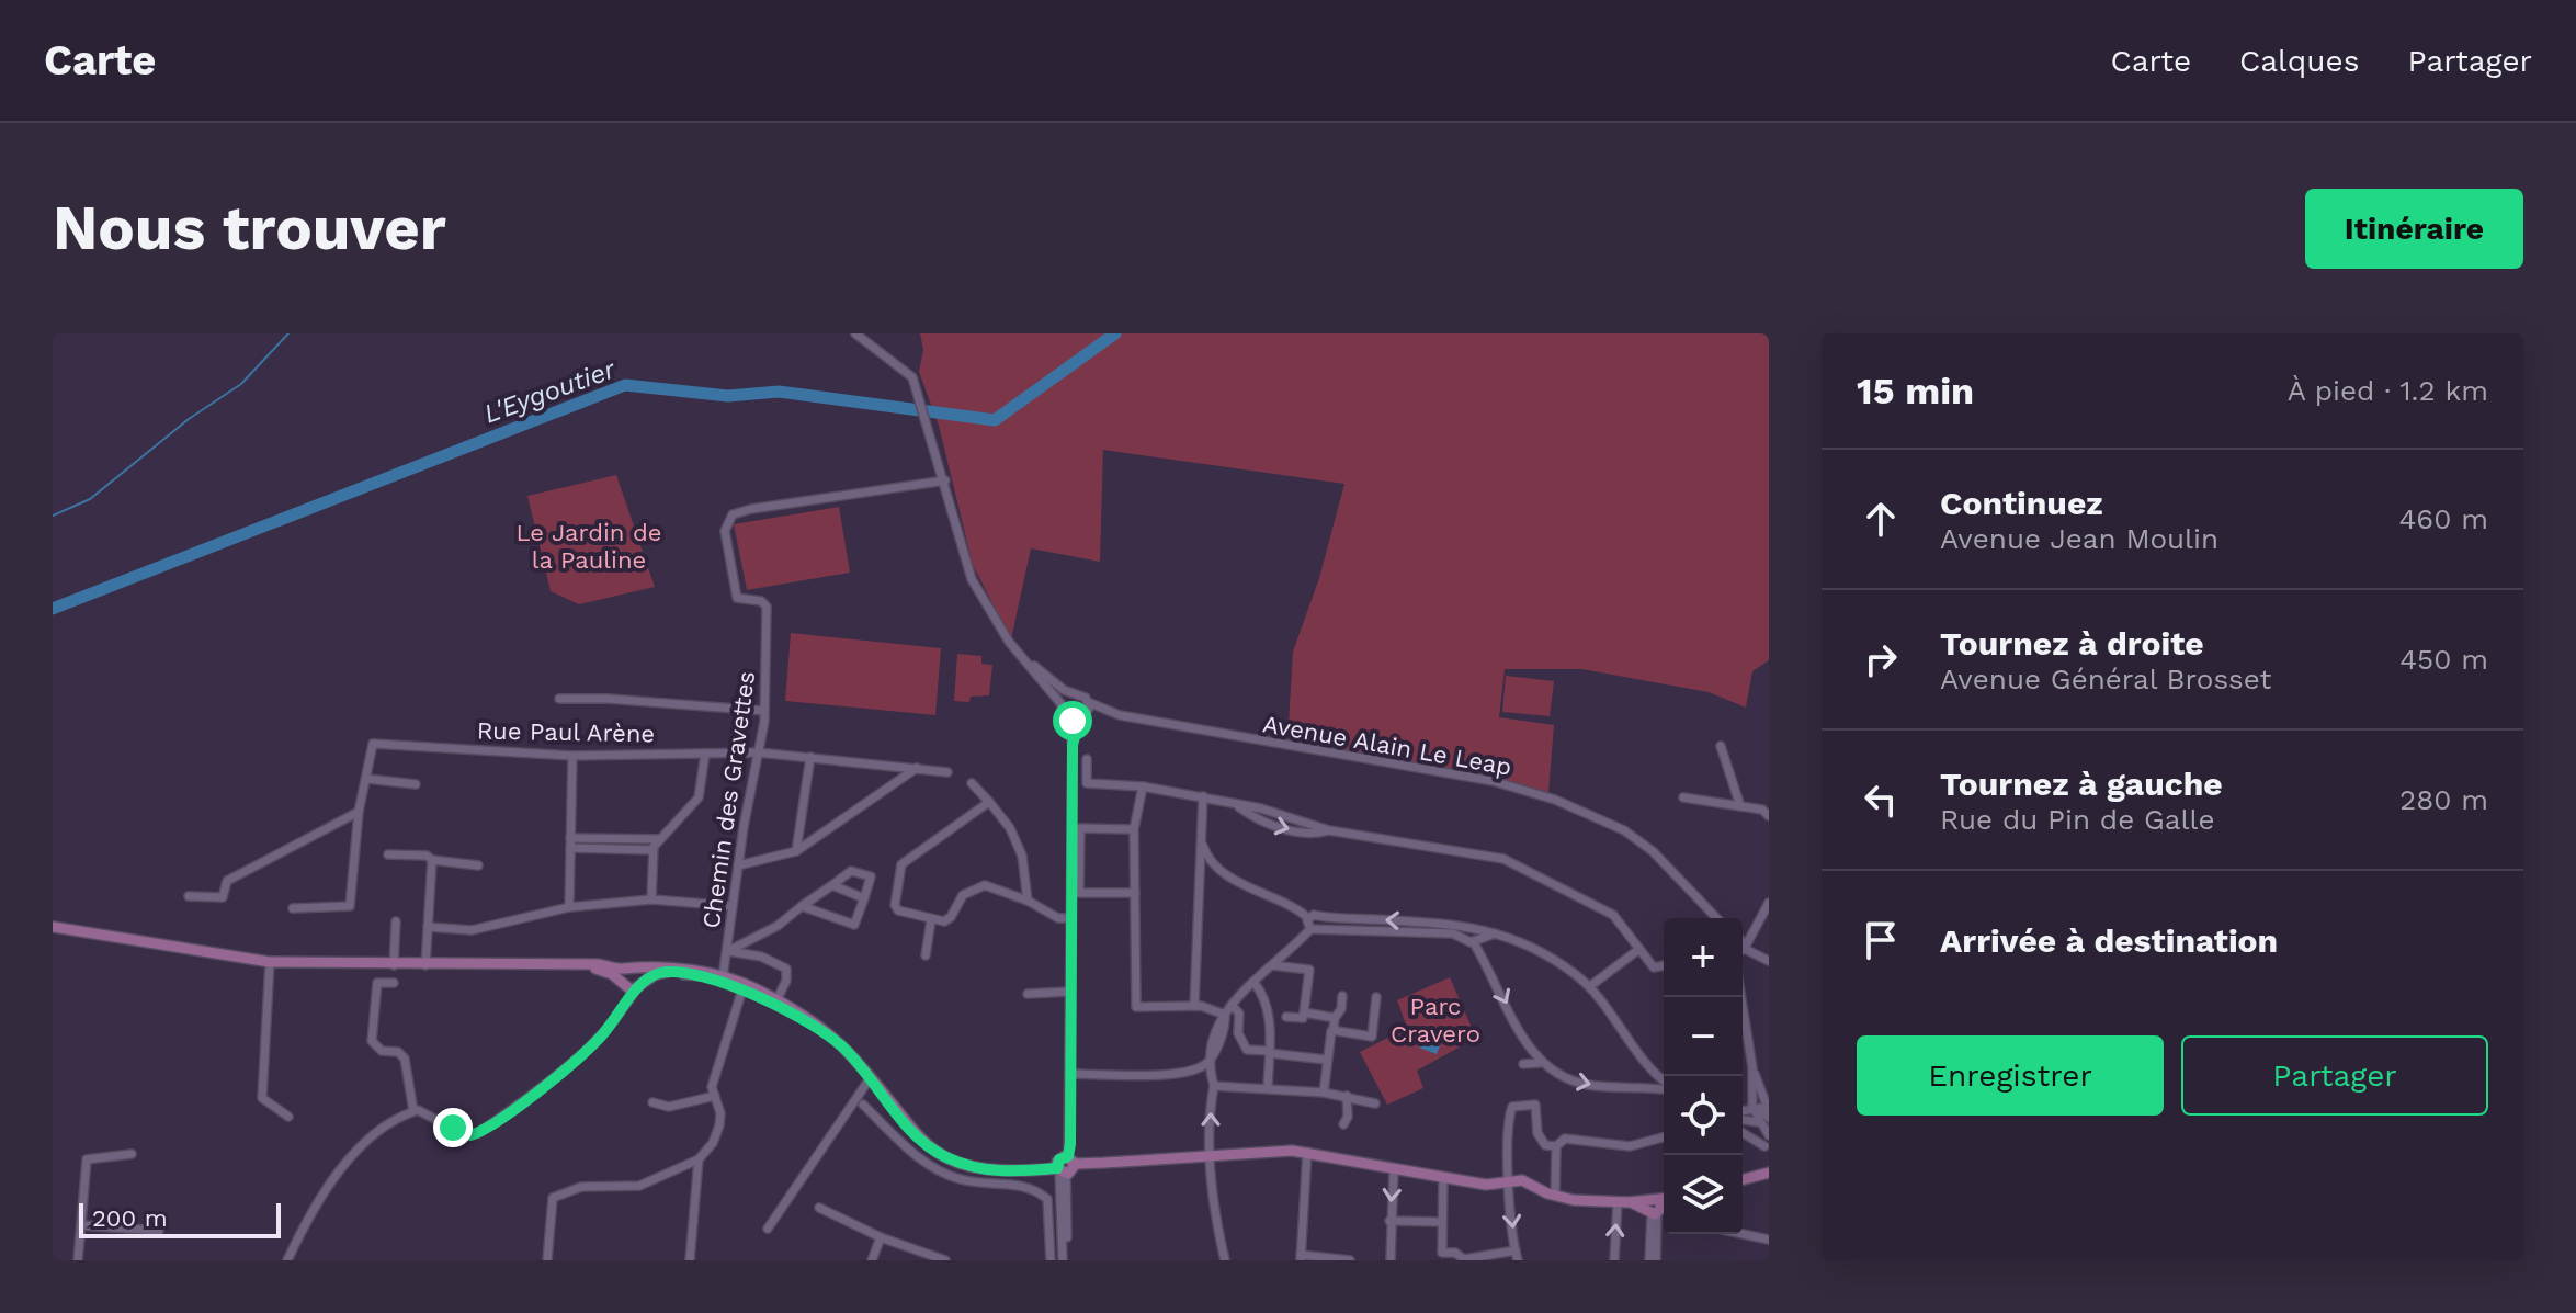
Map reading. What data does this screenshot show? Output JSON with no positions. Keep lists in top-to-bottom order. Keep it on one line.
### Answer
{"streets":{"street":["Rue Paul Arène","Avenue Alain Le Leap","Chemin des Gravettes"]},"crossings":[["Rue Paul Arène","Chemin des Gravettes"]],"water":["L'Eygoutier"],"parks":["Le Jardin de la Pauline","Parc Cravero"],"scale_bar":"200 m","page":{"header":"Carte","nav":["Carte","Calques","Partager"],"buttons":["Itinéraire",["Enregistrer","Partager"]],"title":"Nous trouver","heading":["15 min","À pied · 1.2 km"],"list":[["Continuez","Avenue Jean Moulin","460 m"],["Tournez à droite","Avenue Général Brosset","450 m"],["Tournez à gauche","Rue du Pin de Galle","280 m"],"Arrivée à destination"],"map_buttons":["+","−"],"scale":"200 m"}}
